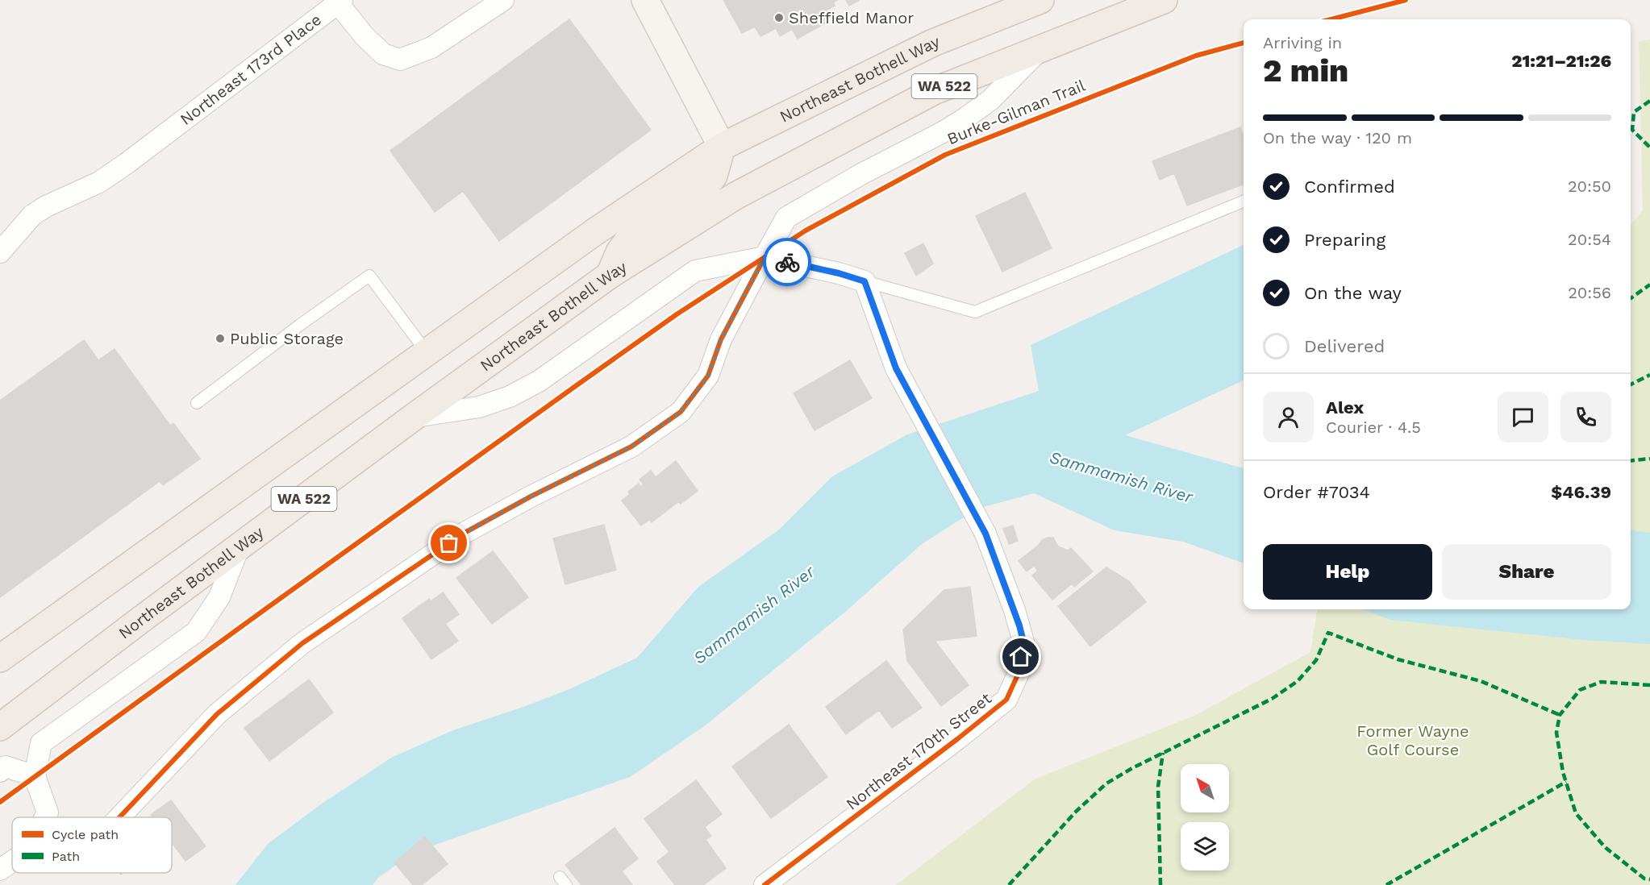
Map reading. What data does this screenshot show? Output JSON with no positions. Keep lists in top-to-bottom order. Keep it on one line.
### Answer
{"streets":{"main road":["Northeast Bothell Way","WA 522"],"street":["Northeast 173rd Place","Northeast 170th Street"],"cycle path":["Burke-Gilman Trail"]},"water":["Sammamish River"],"parks":["Former Wayne Golf Course"],"places":["Sheffield Manor","Public Storage"],"legend":["Cycle path","Path"],"north":"top left","page":{"heading":["2 min","Arriving in","21:21–21:26"],"panel":["Alex","Courier · 4.5","Order #7034","$46.39"],"bar":"On the way · 120 m","list":[["Confirmed","20:50"],["Preparing","20:54"],["On the way","20:56"],"Delivered"],"buttons":["Help","Share"]}}
